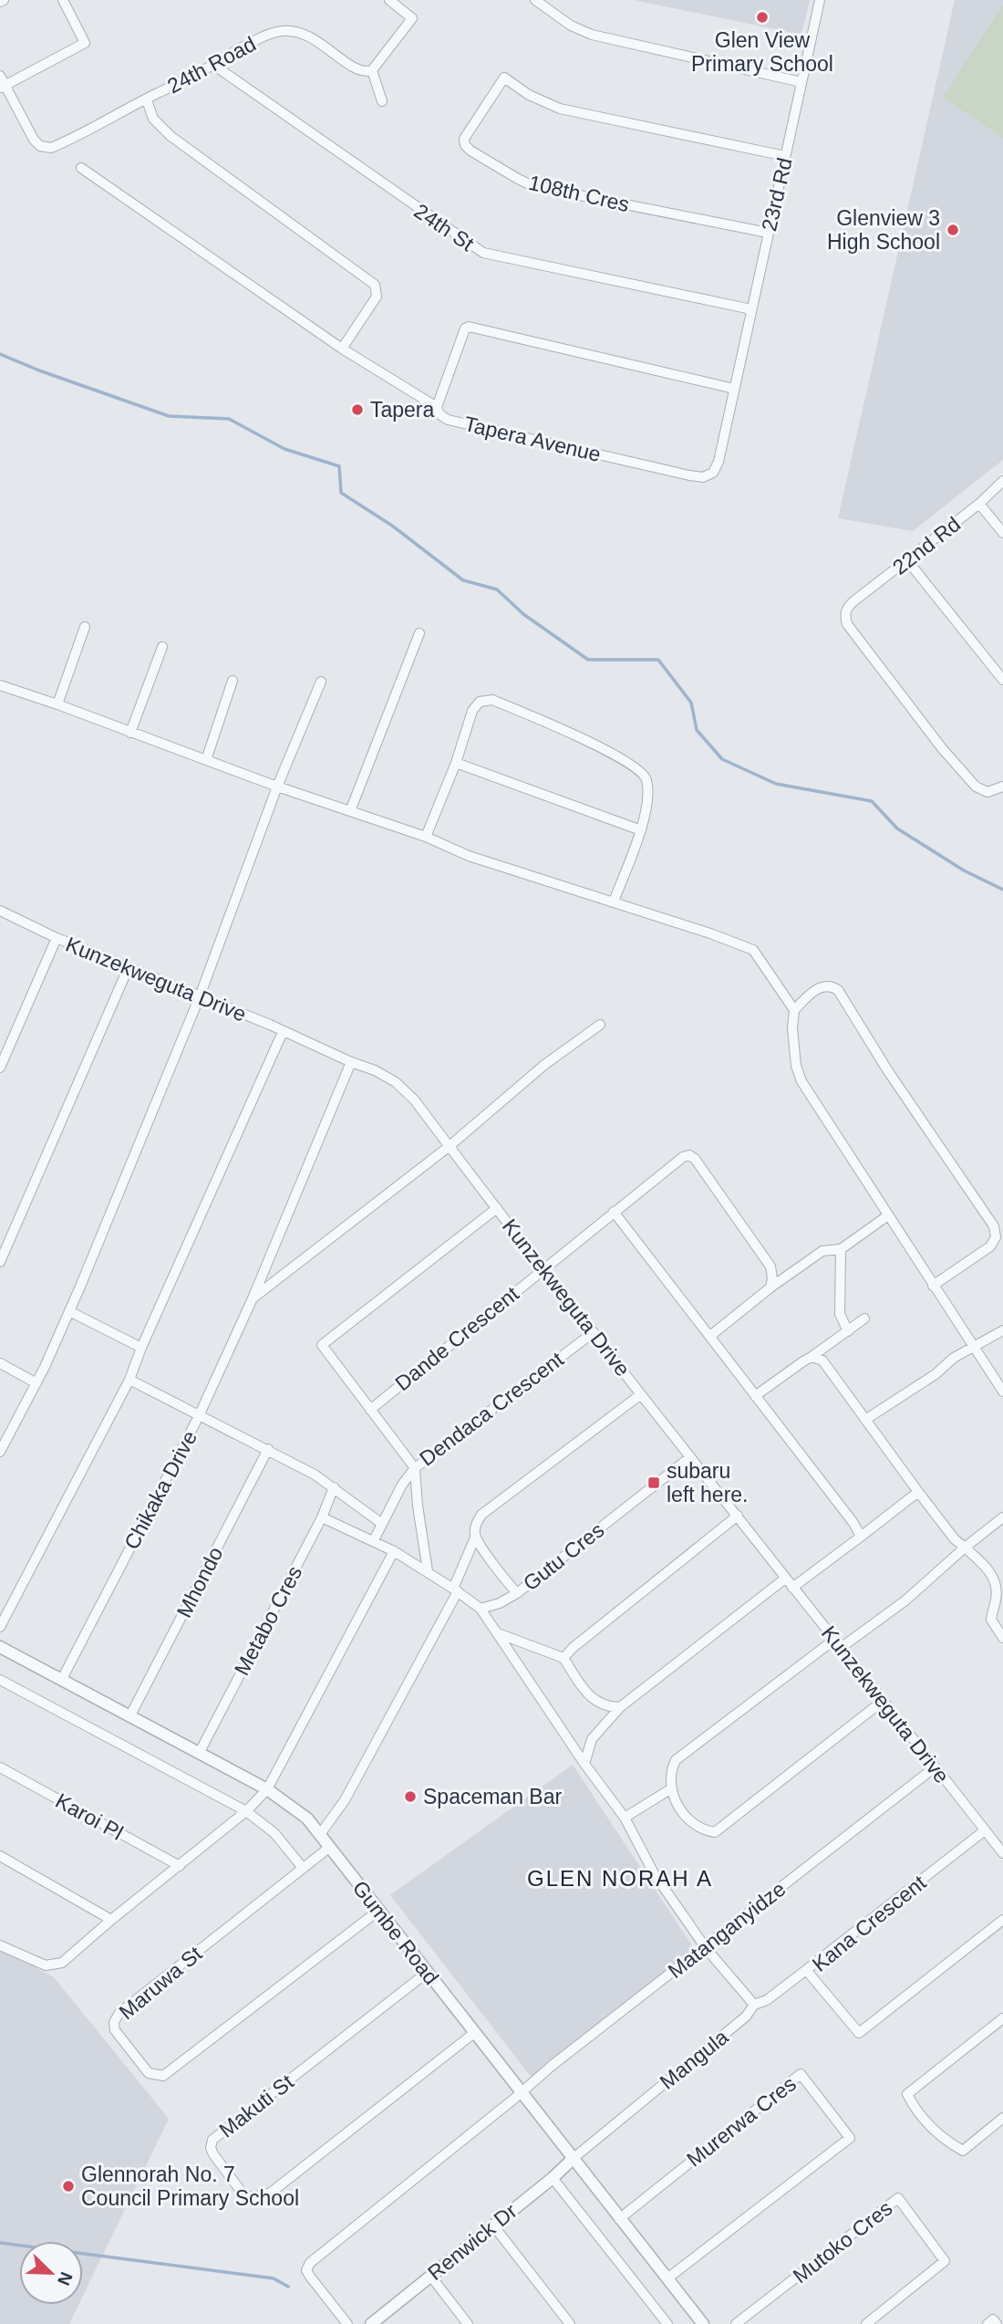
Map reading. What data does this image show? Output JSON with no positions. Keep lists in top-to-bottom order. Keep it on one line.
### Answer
{"streets":{"street":["24th Road","108th Cres","23rd Rd","24th St","Tapera Avenue","22nd Rd","Kunzekweguta Drive","Dande Crescent","Dendaca Crescent","Chikaka Drive","Gutu Cres","Mhondo","Metabo Cres","Karoi Pl","Kana Crescent","Matanganyidze","Gumbe Road","Maruwa St","Mangula","Makuti St","Murerwa Cres","Renwick Dr","Mutoko Cres"]},"crossings":[["24th Road","24th St"],["108th Cres","23rd Rd"],["23rd Rd","24th St"],["23rd Rd","Tapera Avenue"],["Kunzekweguta Drive","Dande Crescent"],["Kunzekweguta Drive","Dendaca Crescent"],["Kunzekweguta Drive","Chikaka Drive"],["Kunzekweguta Drive","Gutu Cres"],["Kunzekweguta Drive","Kana Crescent"],["Kunzekweguta Drive","Matanganyidze"],["Dande Crescent","Dendaca Crescent"],["Chikaka Drive","Gumbe Road"],["Mhondo","Gumbe Road"],["Metabo Cres","Gumbe Road"],["Kana Crescent","Mangula"],["Matanganyidze","Gumbe Road"],["Gumbe Road","Maruwa St"],["Gumbe Road","Mangula"],["Gumbe Road","Makuti St"],["Gumbe Road","Murerwa Cres"],["Gumbe Road","Renwick Dr"],["Mangula","Renwick Dr"]],"districts":["GLEN NORAH A"],"places":{"other":["Glen View Primary School","Glenview 3 High School","Tapera","Spaceman Bar","Glennorah No. 7 Council Primary School"],"transit":["subaru left here."]},"north":"bottom right"}
